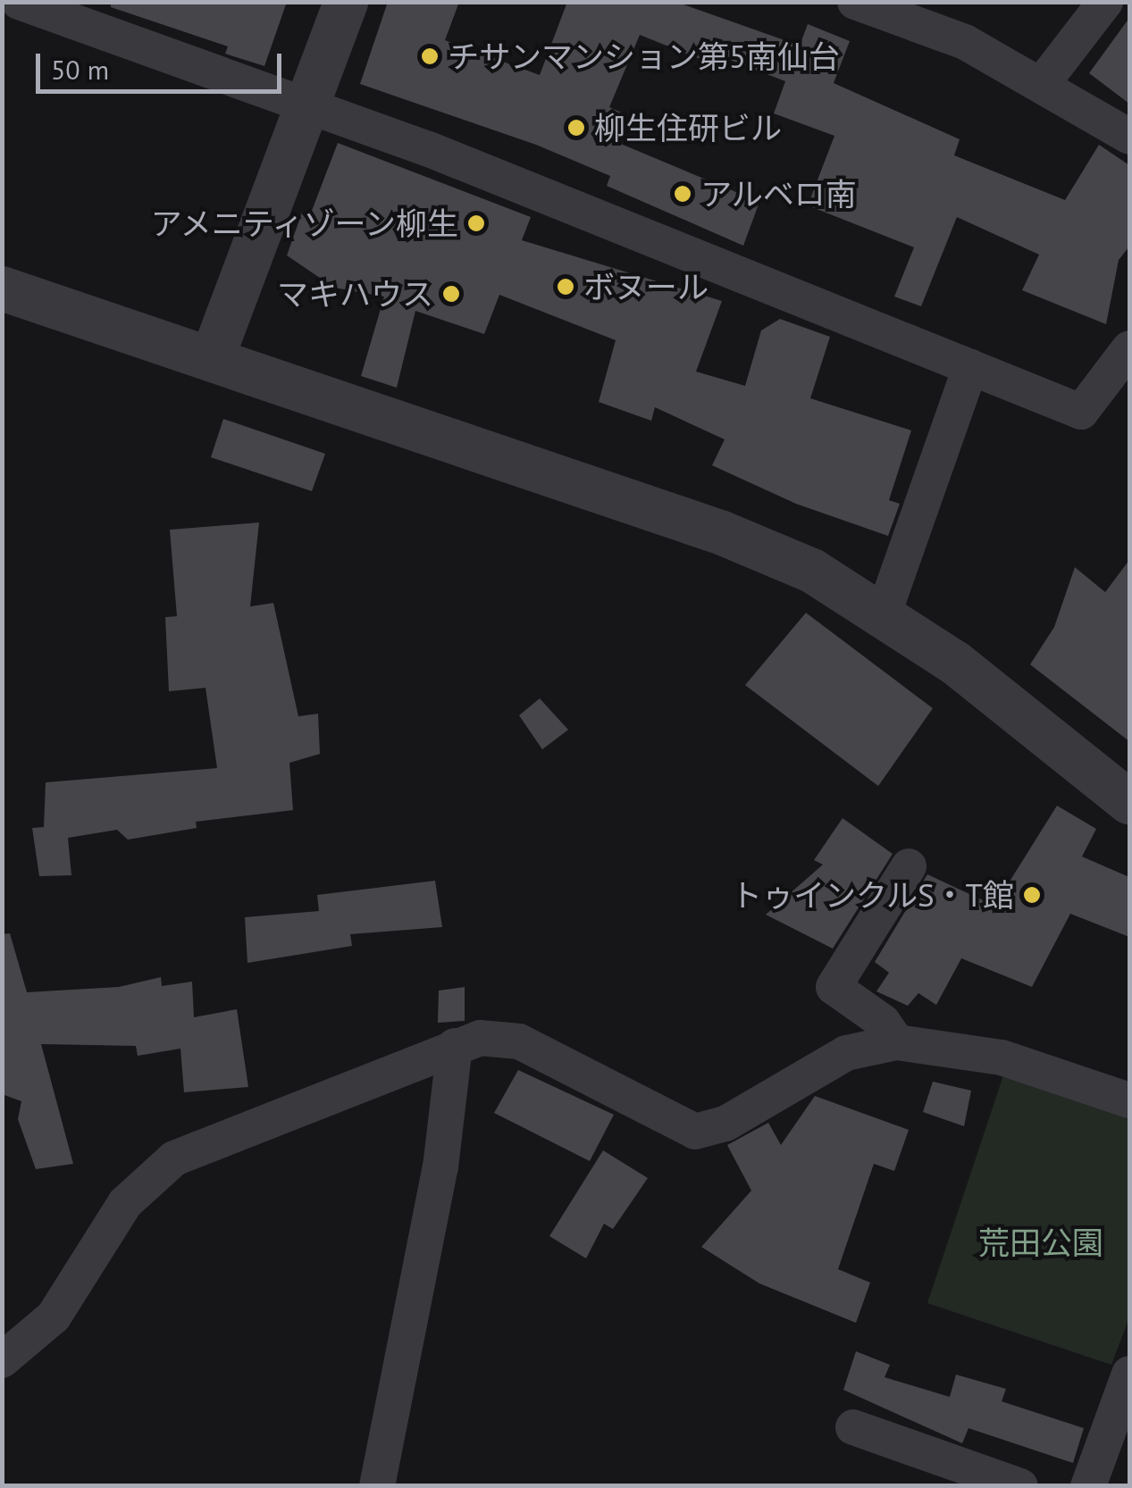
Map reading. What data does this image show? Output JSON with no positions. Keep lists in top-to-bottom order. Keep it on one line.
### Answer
{"parks":["荒田公園"],"places":["チサンマンション第5南仙台","柳生住研ビル","アルベロ南","アメニティゾーン柳生","ボヌール","マキハウス","トゥインクルS・T館"],"scale_bar":"50 m"}
